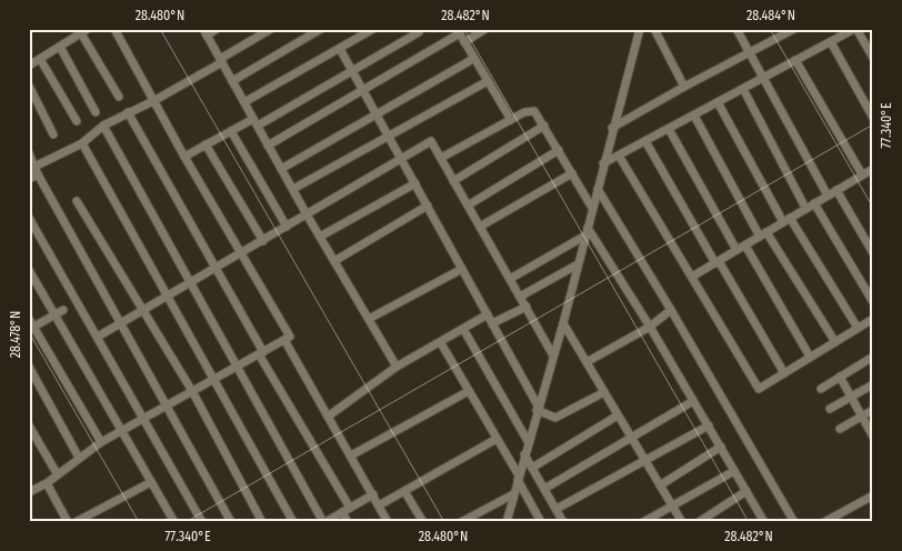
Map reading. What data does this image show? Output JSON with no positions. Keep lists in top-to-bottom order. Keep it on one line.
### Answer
{"coordinates":["28.480°N","28.482°N","28.484°N","77.340°E","28.478°N"]}
